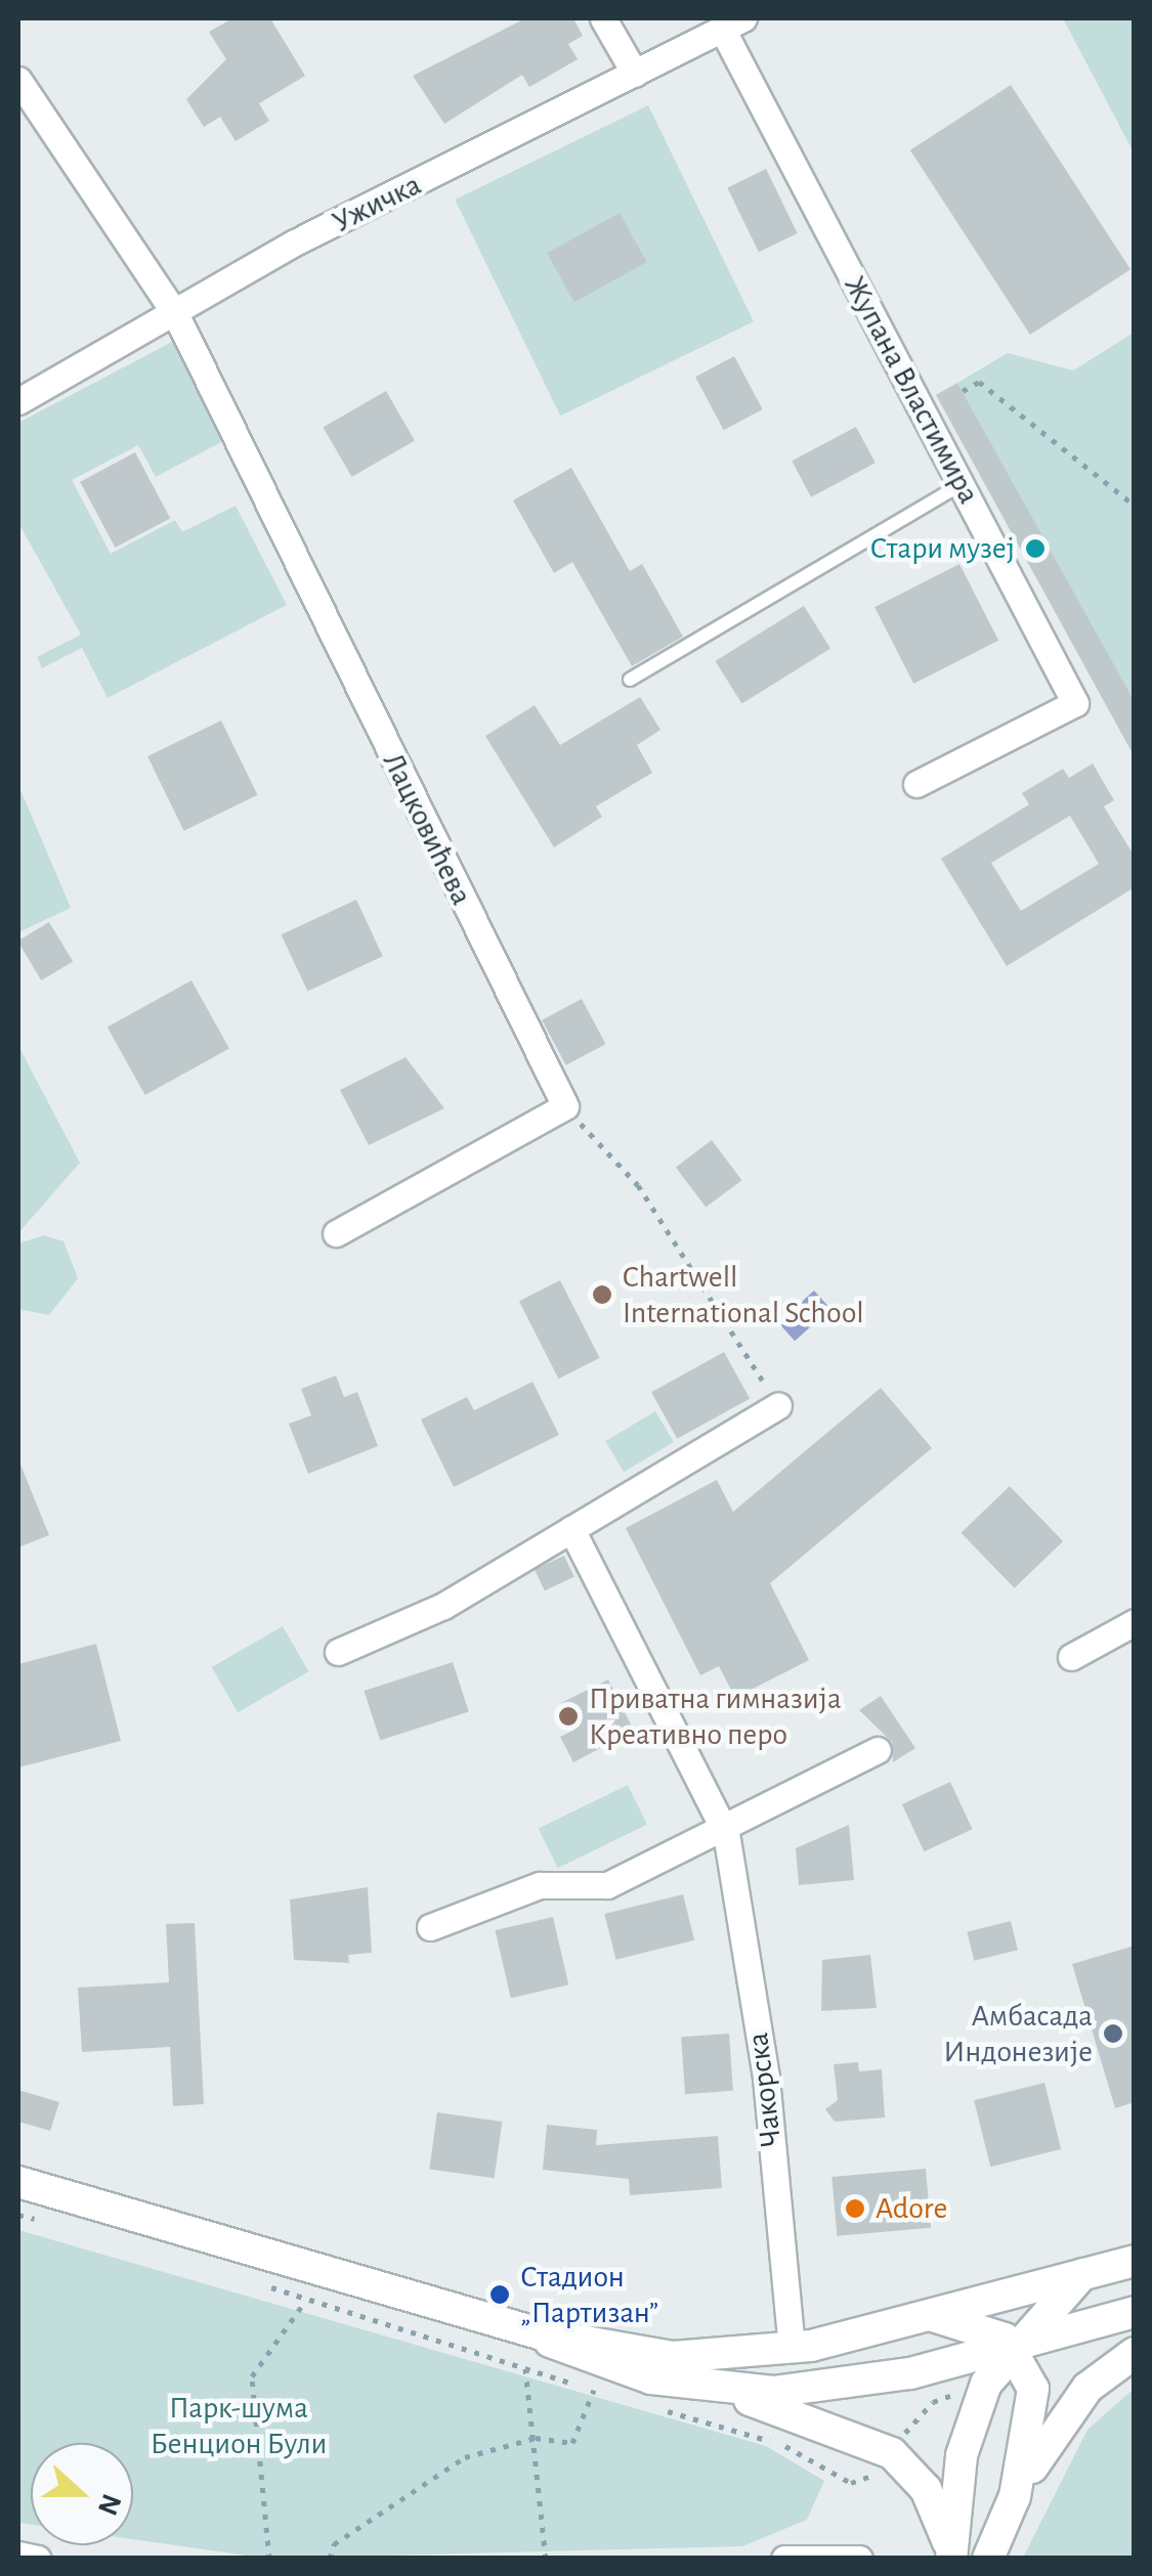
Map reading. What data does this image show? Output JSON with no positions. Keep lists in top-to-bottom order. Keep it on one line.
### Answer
{"streets":{"street":["Ужичка","Жупана Властимира","Лацковићева","Чакорска"]},"crossings":[["Ужичка","Жупана Властимира"],["Ужичка","Лацковићева"]],"parks":["Парк-шума Бенцион Були"],"places":["Стари музеј","Chartwell International School","Приватна гимназија Креативно перо","Амбасада Индонезије","Adore","Стадион „Партизан”"],"north":"right"}
